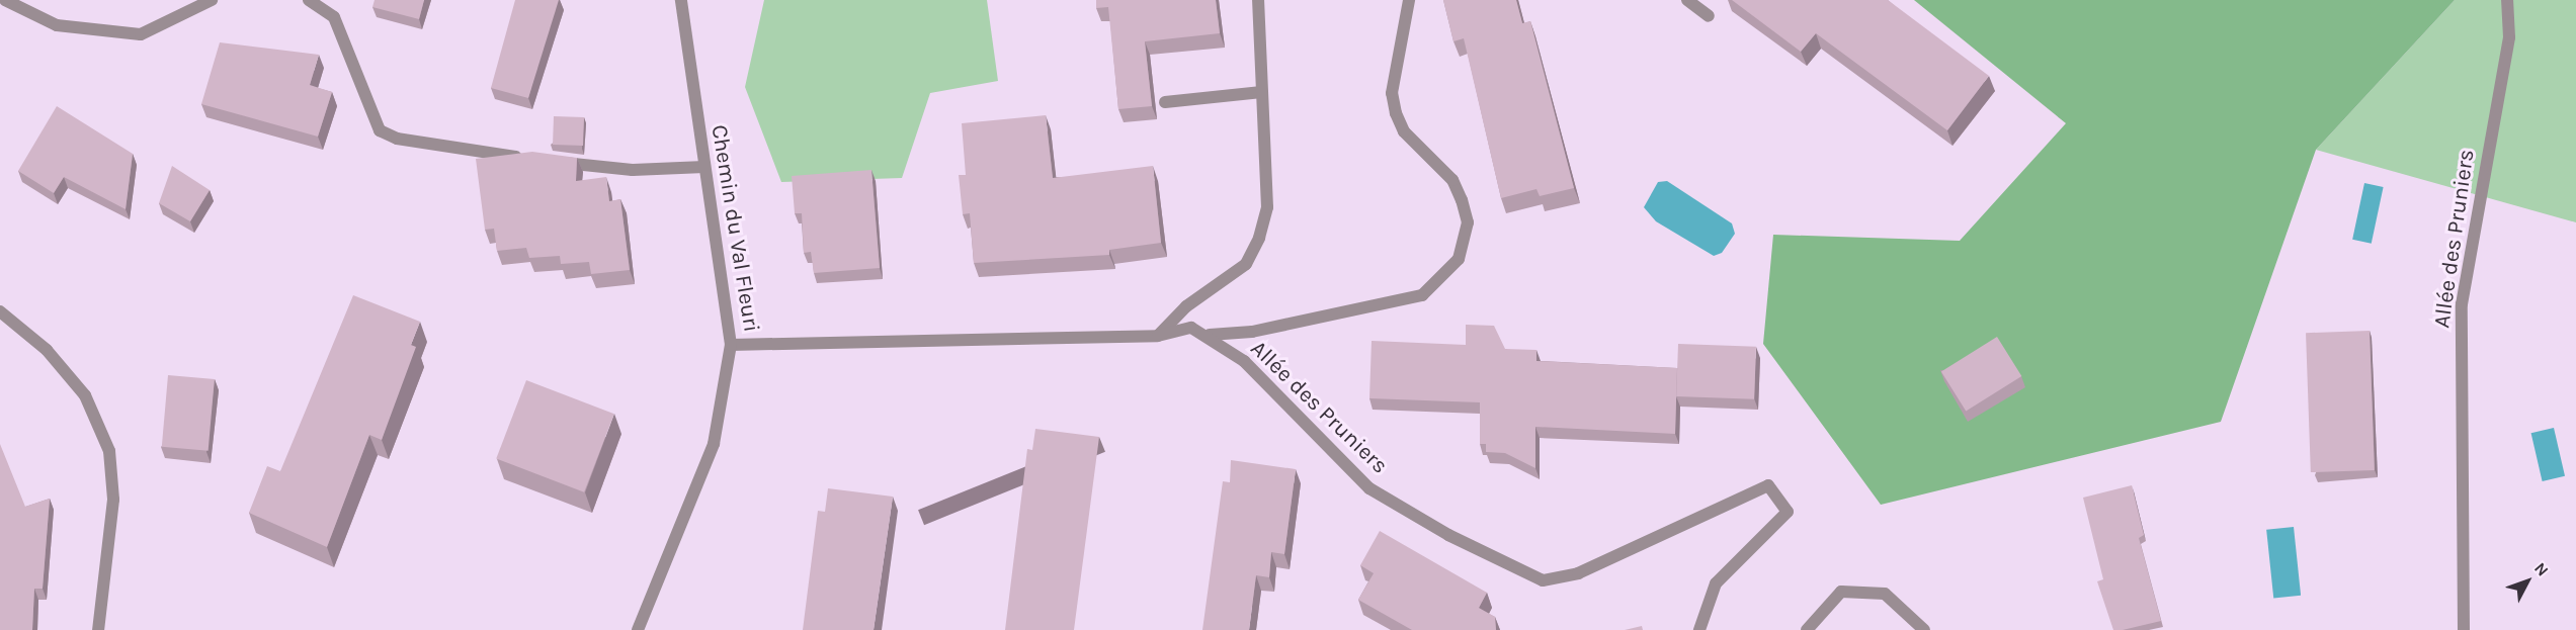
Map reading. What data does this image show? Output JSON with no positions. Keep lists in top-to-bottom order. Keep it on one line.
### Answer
{"streets":{"street":["Chemin du Val Fleuri","Allée des Pruniers"]},"crossings":[["Chemin du Val Fleuri","Allée des Pruniers"]],"north":"top right"}
